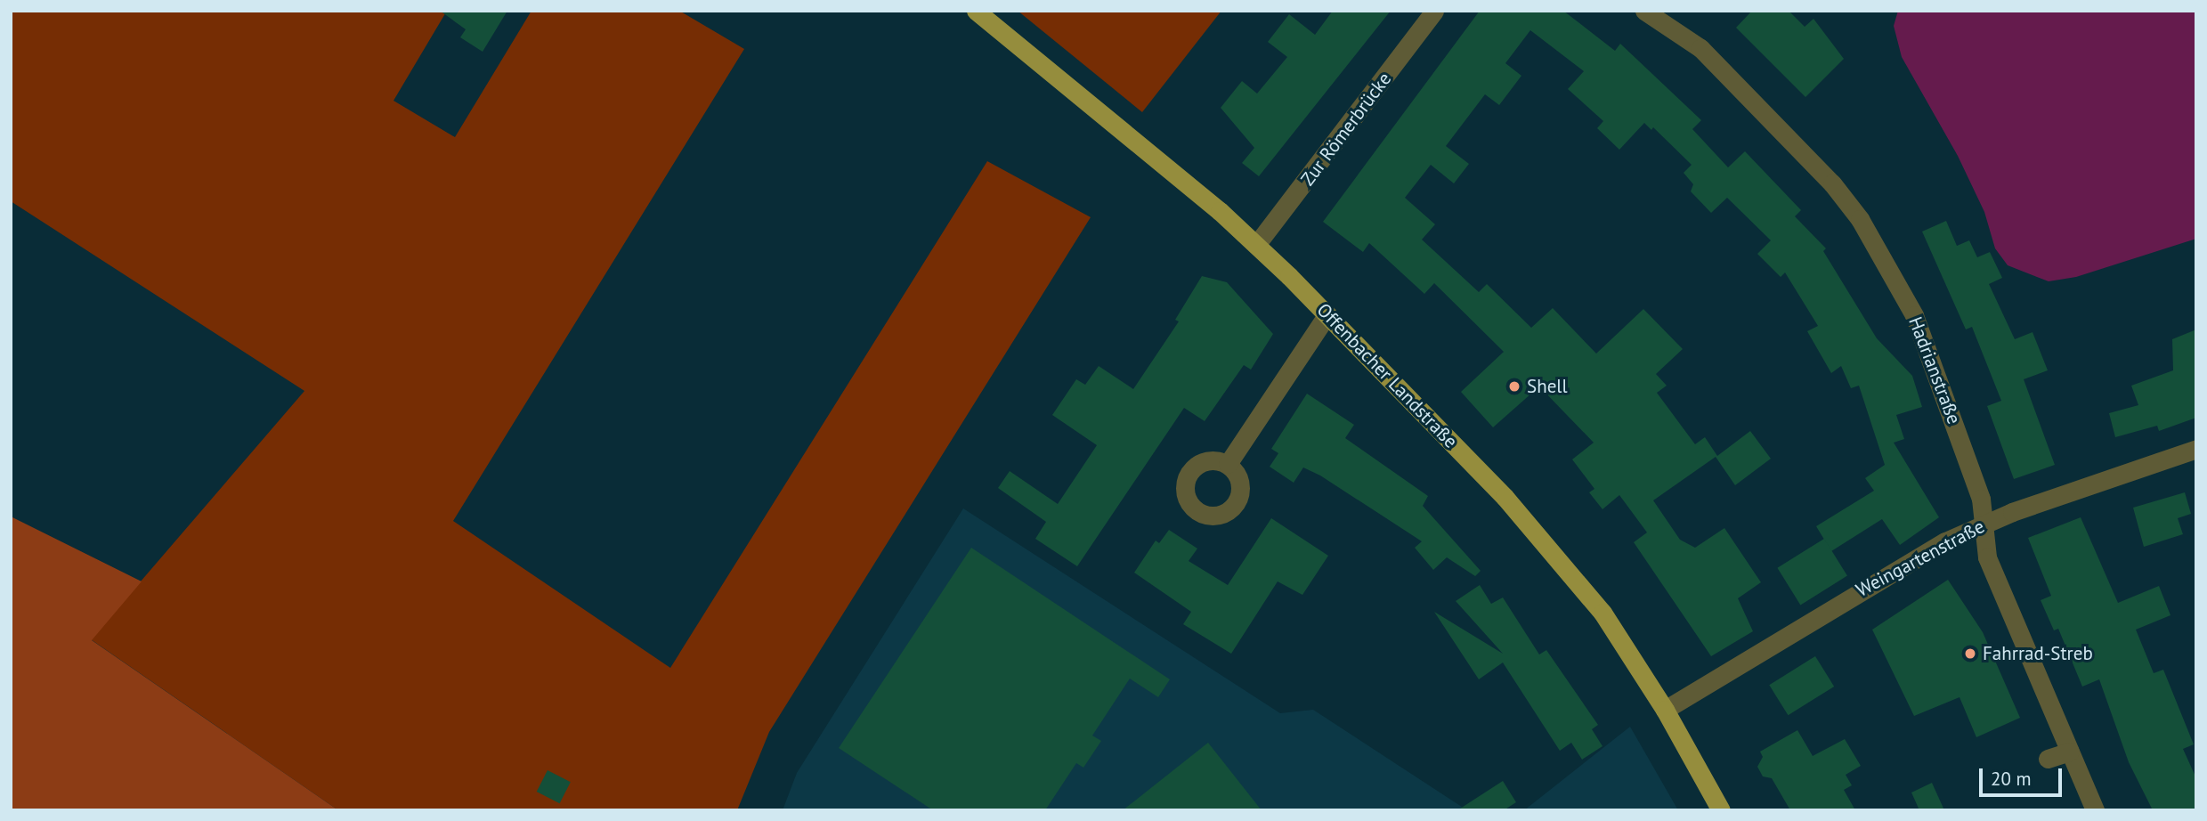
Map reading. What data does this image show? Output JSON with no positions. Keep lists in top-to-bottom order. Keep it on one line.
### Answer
{"streets":{"main road":["Offenbacher Landstraße"],"street":["Zur Römerbrücke","Hadrianstraße","Weingartenstraße"]},"crossings":[["Zur Römerbrücke","Offenbacher Landstraße"],["Hadrianstraße","Weingartenstraße"],["Offenbacher Landstraße","Weingartenstraße"]],"places":["Shell","Fahrrad-Streb"],"scale_bar":"20 m"}
